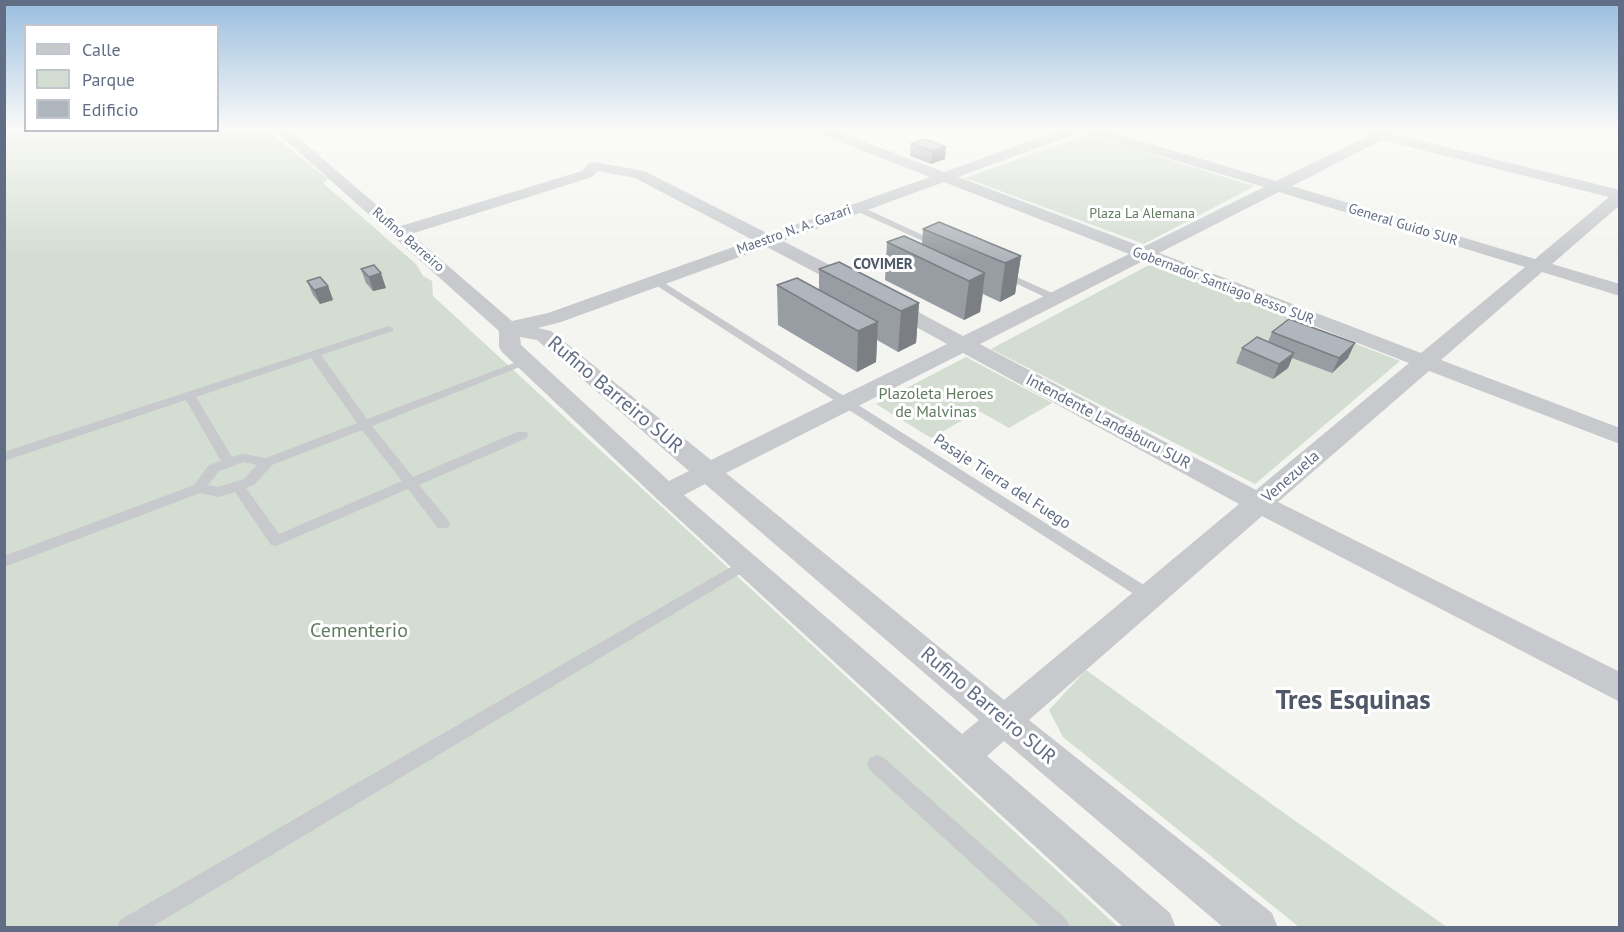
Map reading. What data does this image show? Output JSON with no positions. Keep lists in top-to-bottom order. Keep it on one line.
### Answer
{"streets":{"street":["General Guido SUR","Maestro N. A. Gazari","Rufino Barreiro","Gobernador Santiago Besso SUR","Rufino Barreiro SUR","Intendente Landáburu SUR","Venezuela"],"lane":["Pasaje Tierra del Fuego"]},"crossings":[["General Guido SUR","Venezuela"],["Maestro N. A. Gazari","Rufino Barreiro"],["Maestro N. A. Gazari","Gobernador Santiago Besso SUR"],["Maestro N. A. Gazari","Rufino Barreiro SUR"],["Maestro N. A. Gazari","Intendente Landáburu SUR"],["Maestro N. A. Gazari","Pasaje Tierra del Fuego"],["Rufino Barreiro","Rufino Barreiro SUR"],["Rufino Barreiro","Intendente Landáburu SUR"],["Gobernador Santiago Besso SUR","Venezuela"],["Rufino Barreiro SUR","Venezuela"],["Intendente Landáburu SUR","Venezuela"],["Venezuela","Pasaje Tierra del Fuego"]],"districts":["COVIMER","Tres Esquinas"],"parks":["Plaza La Alemana","Plazoleta Heroes de Malvinas","Cementerio"],"legend":["Calle","Parque","Edificio"]}
